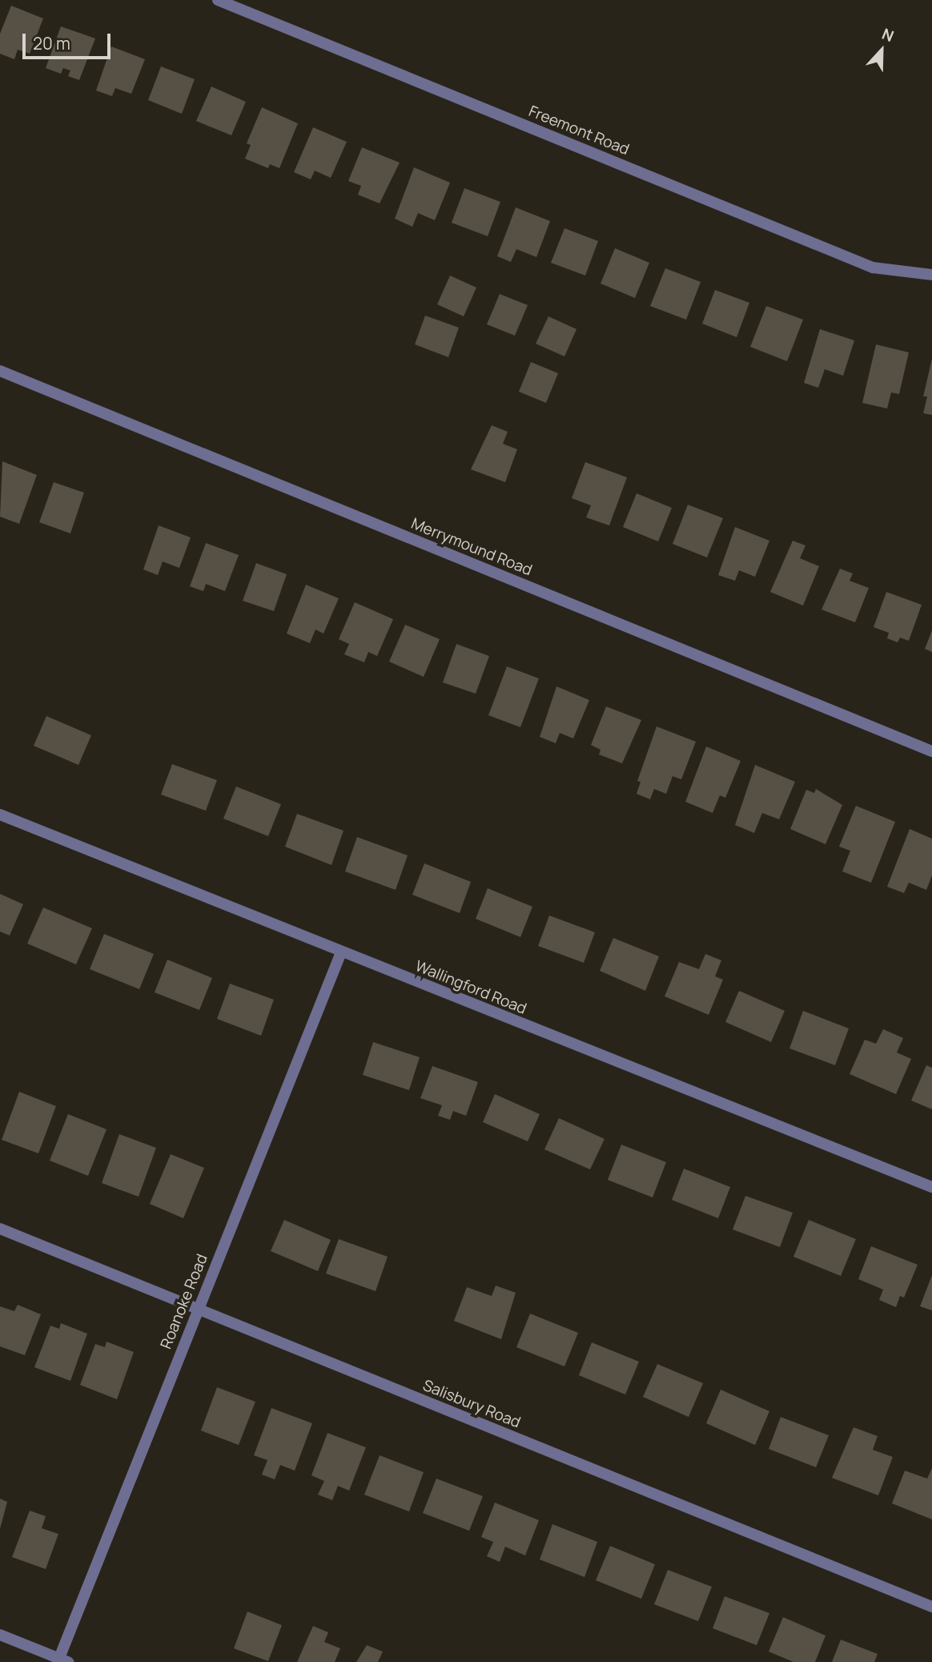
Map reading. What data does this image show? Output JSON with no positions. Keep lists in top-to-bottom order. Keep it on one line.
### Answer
{"streets":{"street":["Freemont Road","Merrymound Road","Wallingford Road","Roanoke Road","Salisbury Road"]},"crossings":[["Wallingford Road","Roanoke Road"],["Roanoke Road","Salisbury Road"]],"scale_bar":"20 m","north":"top"}
